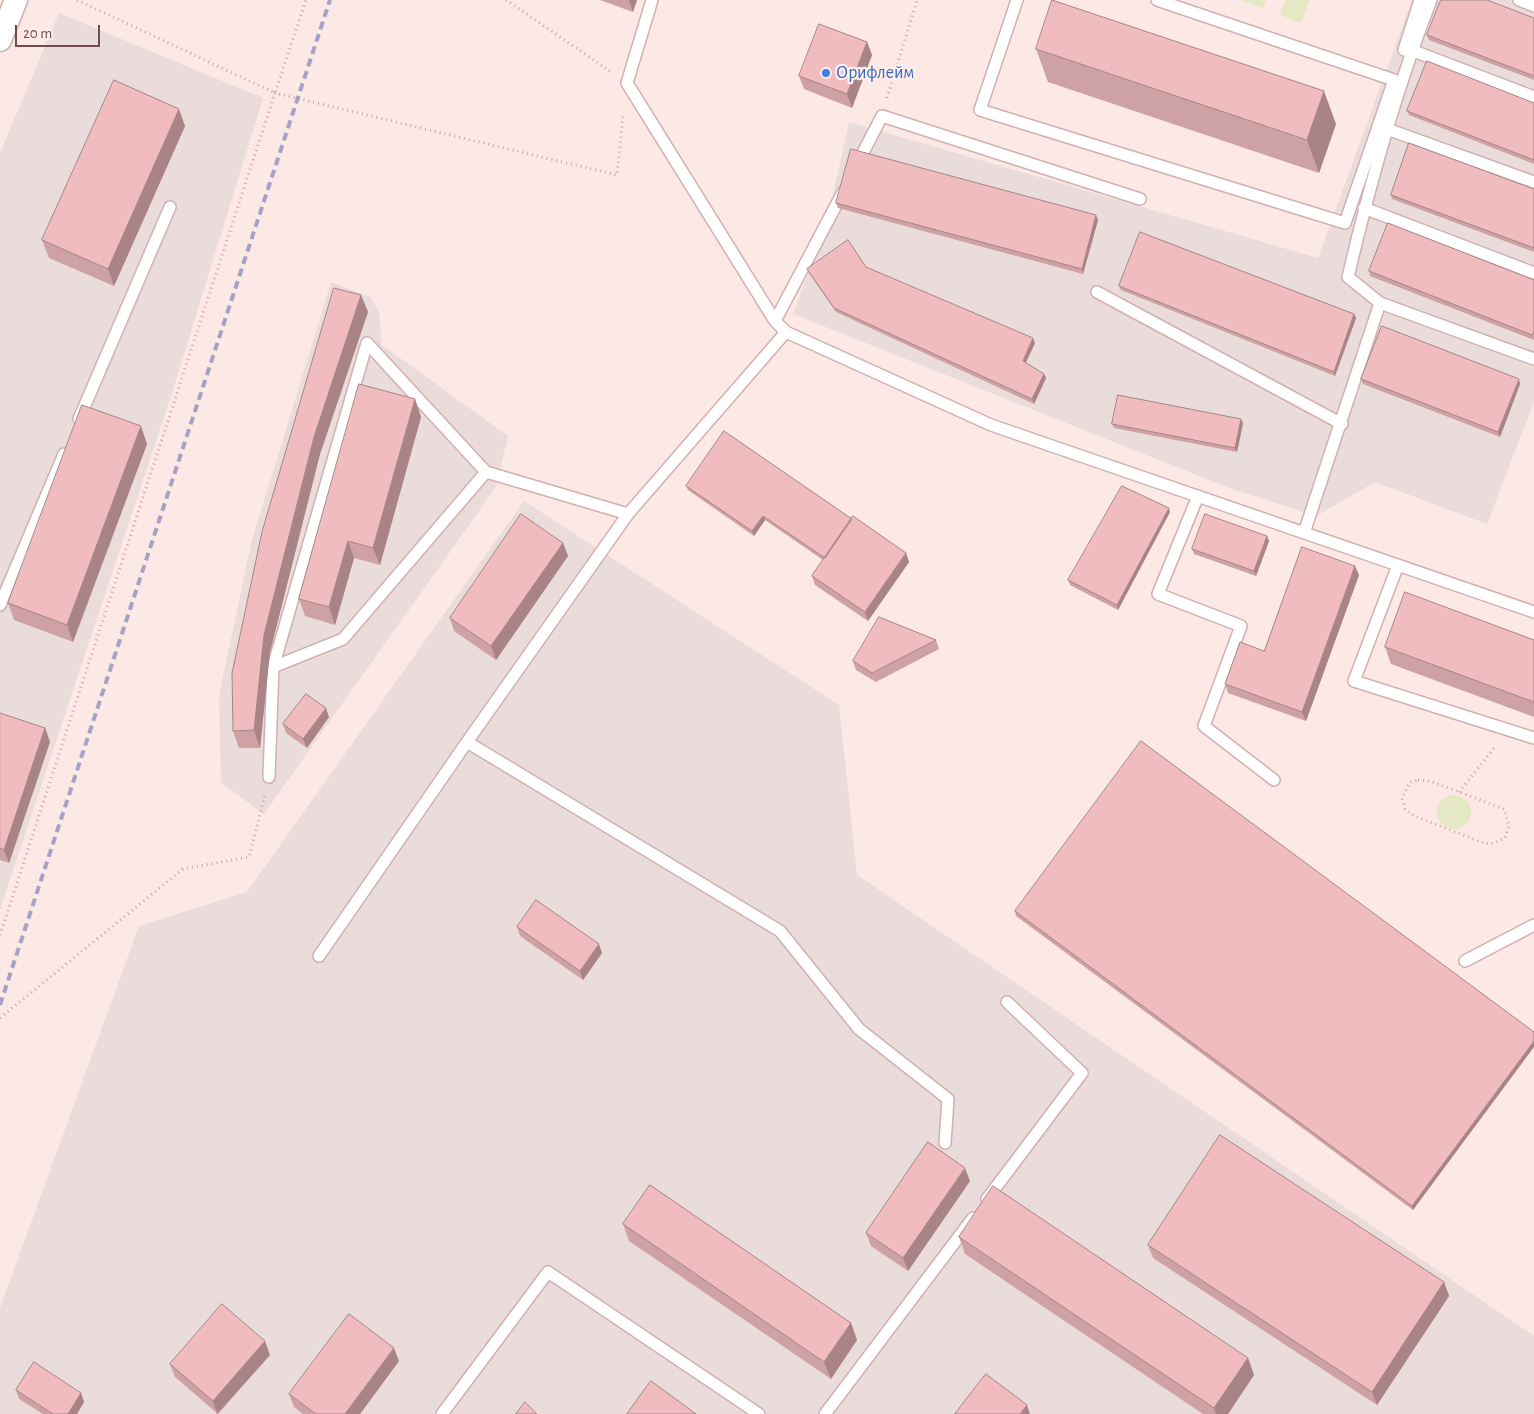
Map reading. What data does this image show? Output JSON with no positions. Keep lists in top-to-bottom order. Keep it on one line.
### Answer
{"places":["Орифлейм"],"scale_bar":"20 m"}
